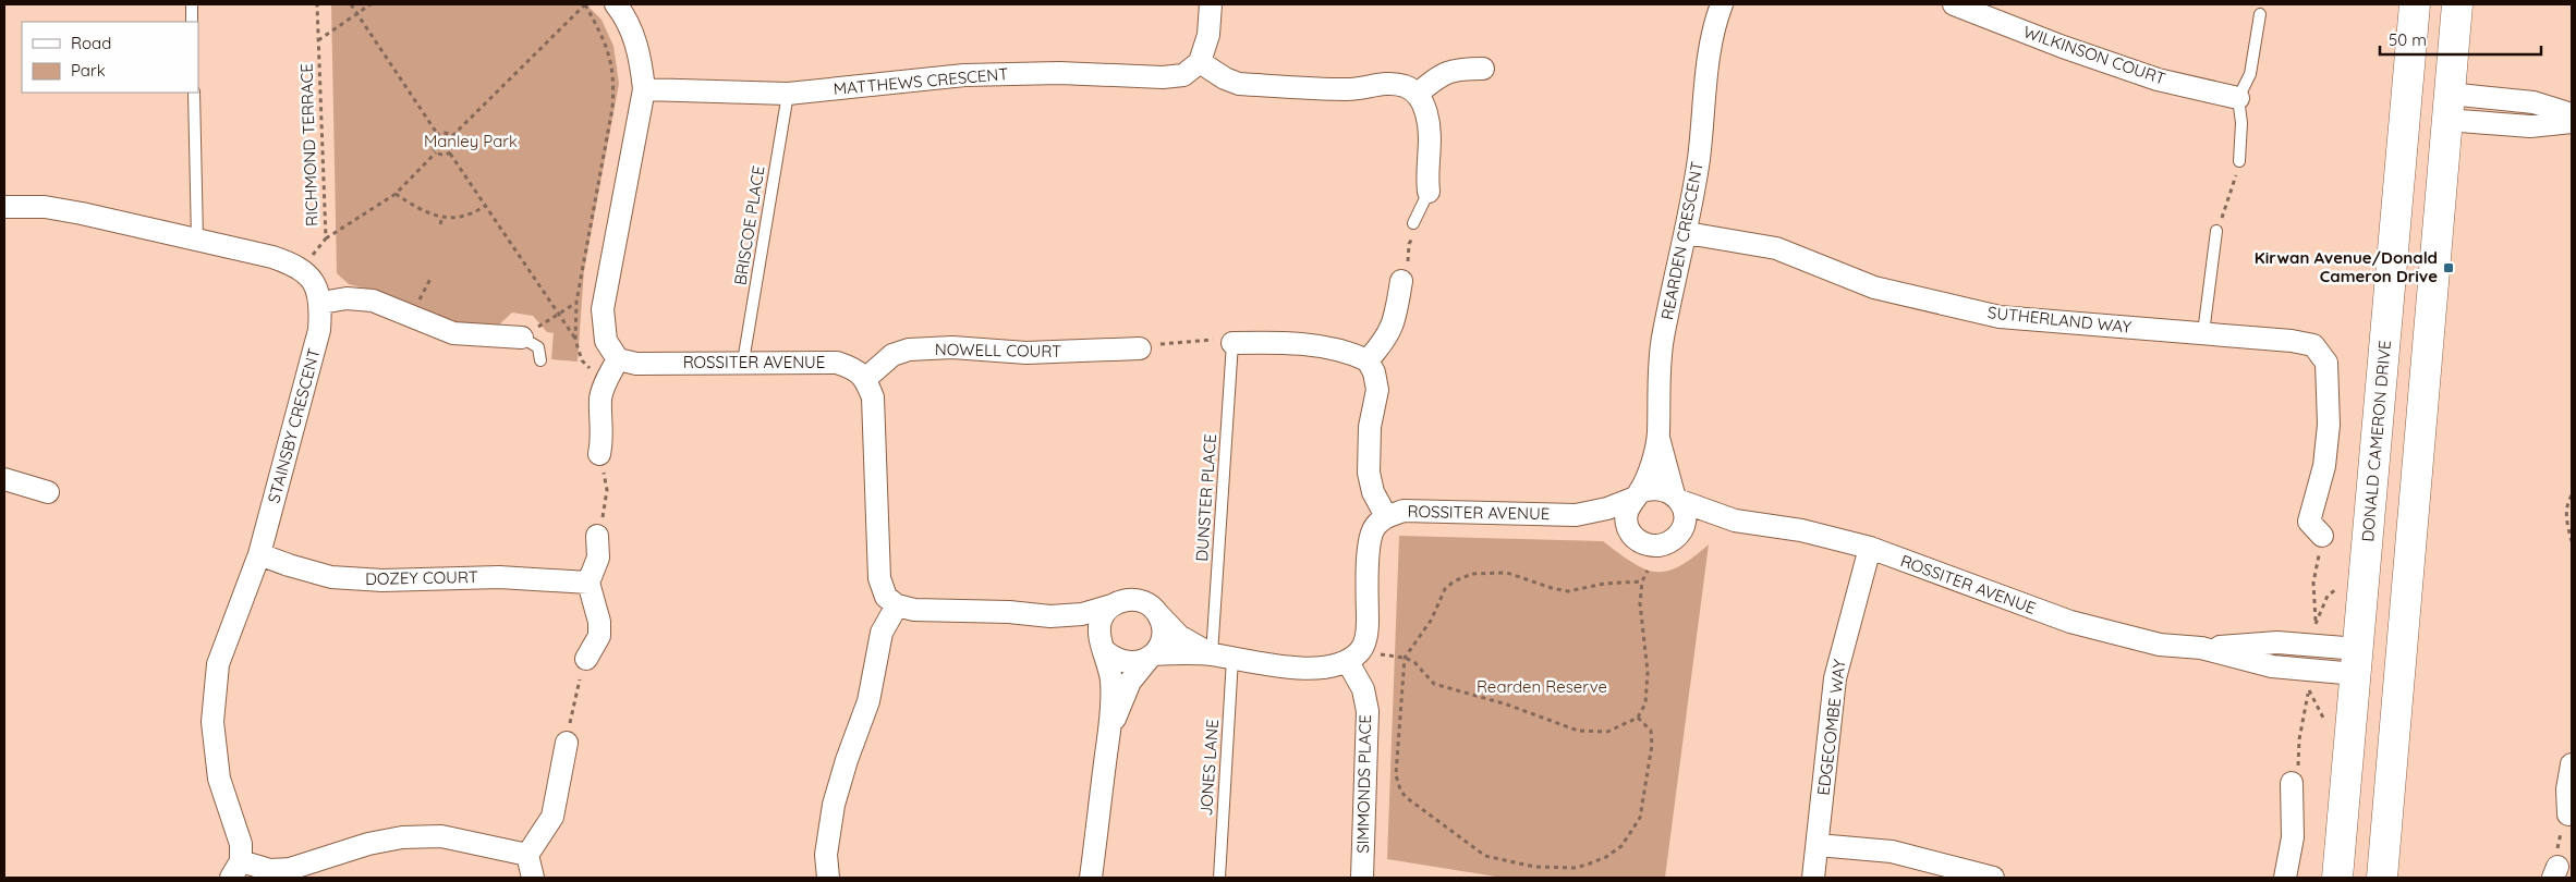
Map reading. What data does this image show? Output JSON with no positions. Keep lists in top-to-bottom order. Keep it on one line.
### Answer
{"streets":{"street":["WILKINSON COURT","MATTHEWS CRESCENT","REARDEN CRESCENT","SUTHERLAND WAY","NOWELL COURT","ROSSITER AVENUE","STAINSBY CRESCENT","DONALD CAMERON DRIVE","DOZEY COURT","EDGECOMBE WAY","SIMMONDS PLACE"],"lane":["BRISCOE PLACE","DUNSTER PLACE","JONES LANE"],"path":["RICHMOND TERRACE"]},"crossings":[["MATTHEWS CRESCENT","BRISCOE PLACE"],["RICHMOND TERRACE","STAINSBY CRESCENT"],["BRISCOE PLACE","ROSSITER AVENUE"],["REARDEN CRESCENT","SUTHERLAND WAY"],["REARDEN CRESCENT","ROSSITER AVENUE"],["NOWELL COURT","ROSSITER AVENUE"],["ROSSITER AVENUE","DONALD CAMERON DRIVE"],["ROSSITER AVENUE","EDGECOMBE WAY"],["ROSSITER AVENUE","SIMMONDS PLACE"],["STAINSBY CRESCENT","DOZEY COURT"],["DUNSTER PLACE","JONES LANE"]],"parks":["Manley Park","Rearden Reserve"],"places":{"transit":["Kirwan Avenue/Donald Cameron Drive"]},"legend":["Road","Park"],"scale_bar":"50 m"}
